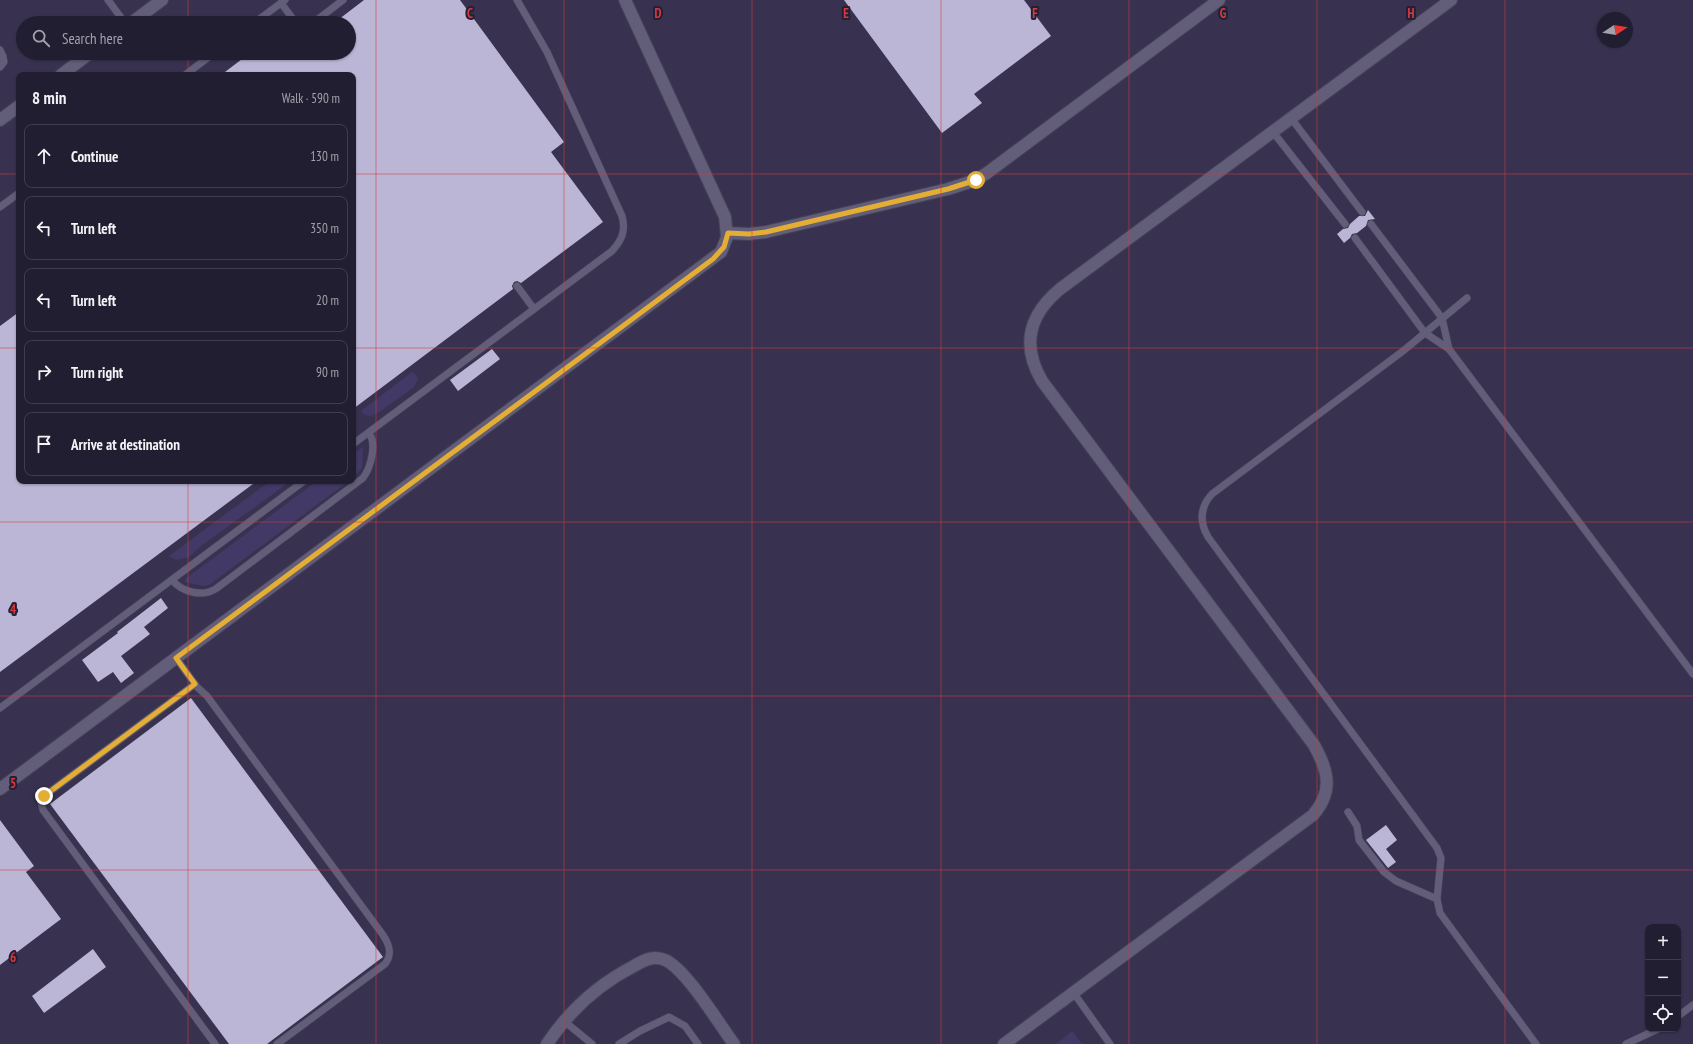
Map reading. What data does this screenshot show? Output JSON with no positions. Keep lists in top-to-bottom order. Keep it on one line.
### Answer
{"north":"right","page":{"search":"Search here","heading":["8 min","Walk · 590 m"],"list":[["Continue","130 m"],["Turn left","350 m"],["Turn left","20 m"],["Turn right","90 m"],"Arrive at destination"],"map_buttons":["+","−"]},"grid":{"columns":["C","D","E","F","G","H"],"rows":["4","5","6"]}}
